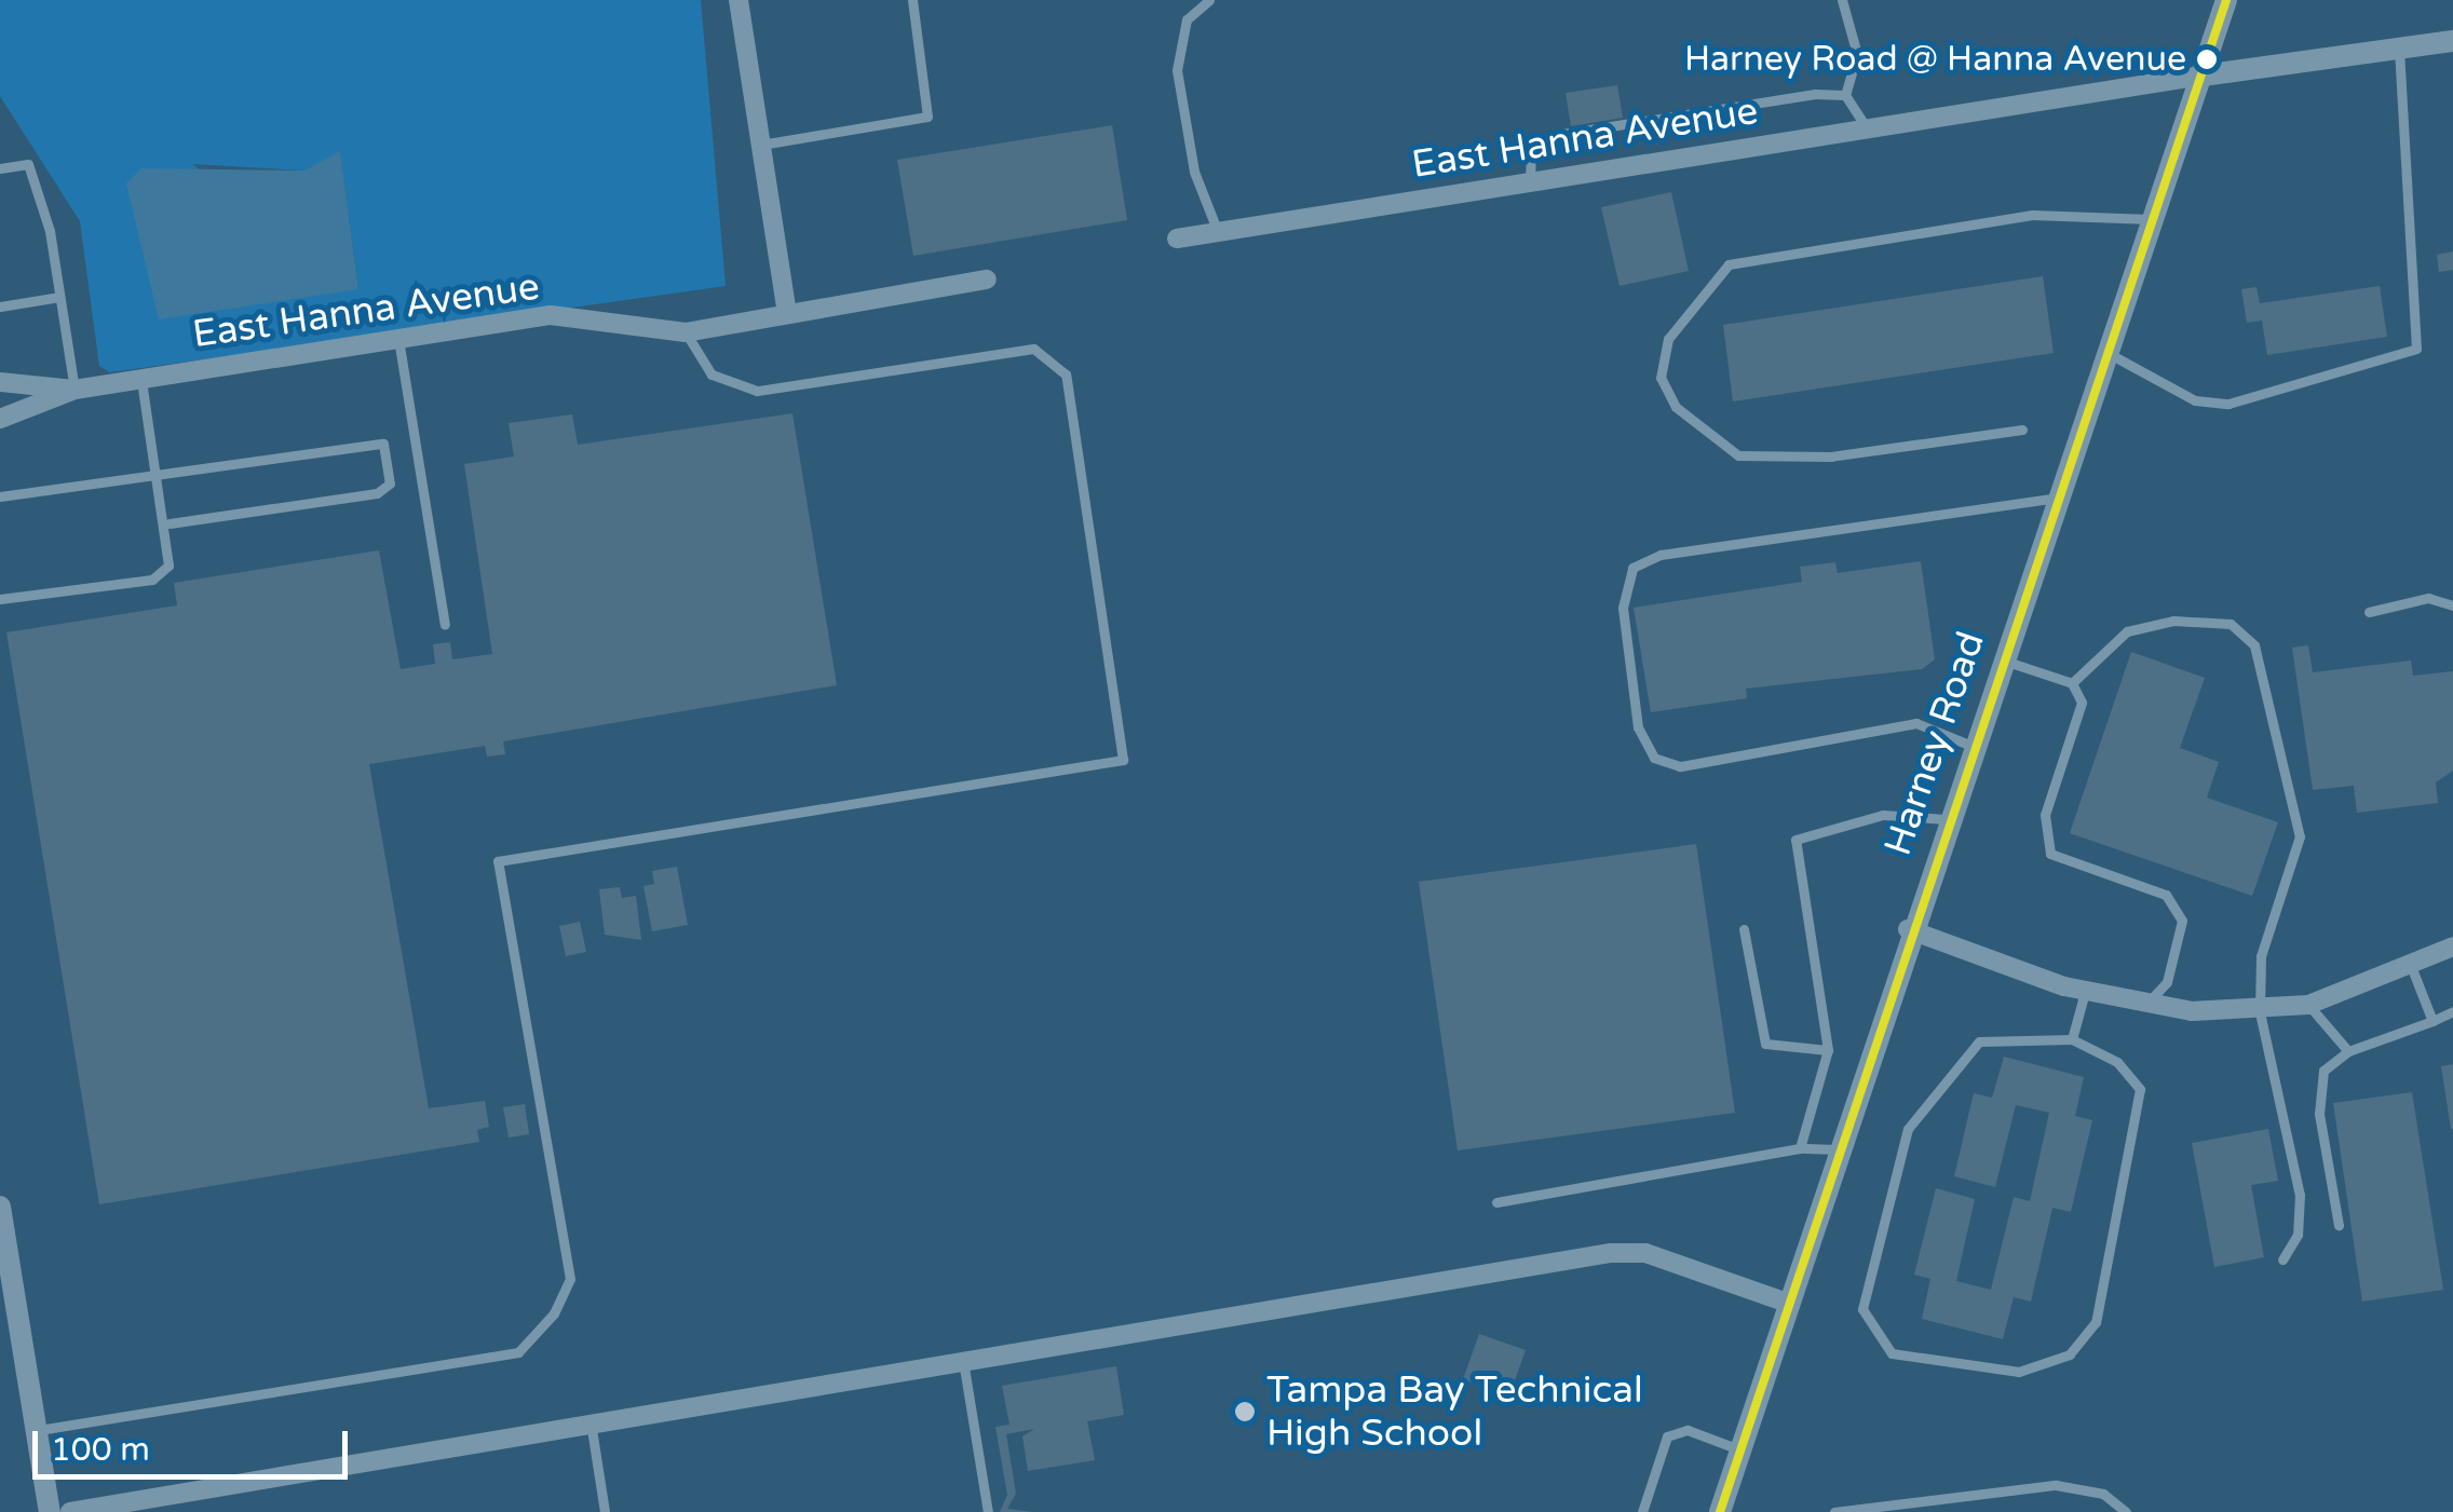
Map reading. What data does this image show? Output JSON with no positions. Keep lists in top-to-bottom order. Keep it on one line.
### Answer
{"streets":{"street":["East Hanna Avenue","Harney Road"]},"crossings":[["East Hanna Avenue","Harney Road"]],"places":["Harney Road @ Hanna Avenue","Tampa Bay Technical High School"],"scale_bar":"100 m"}
